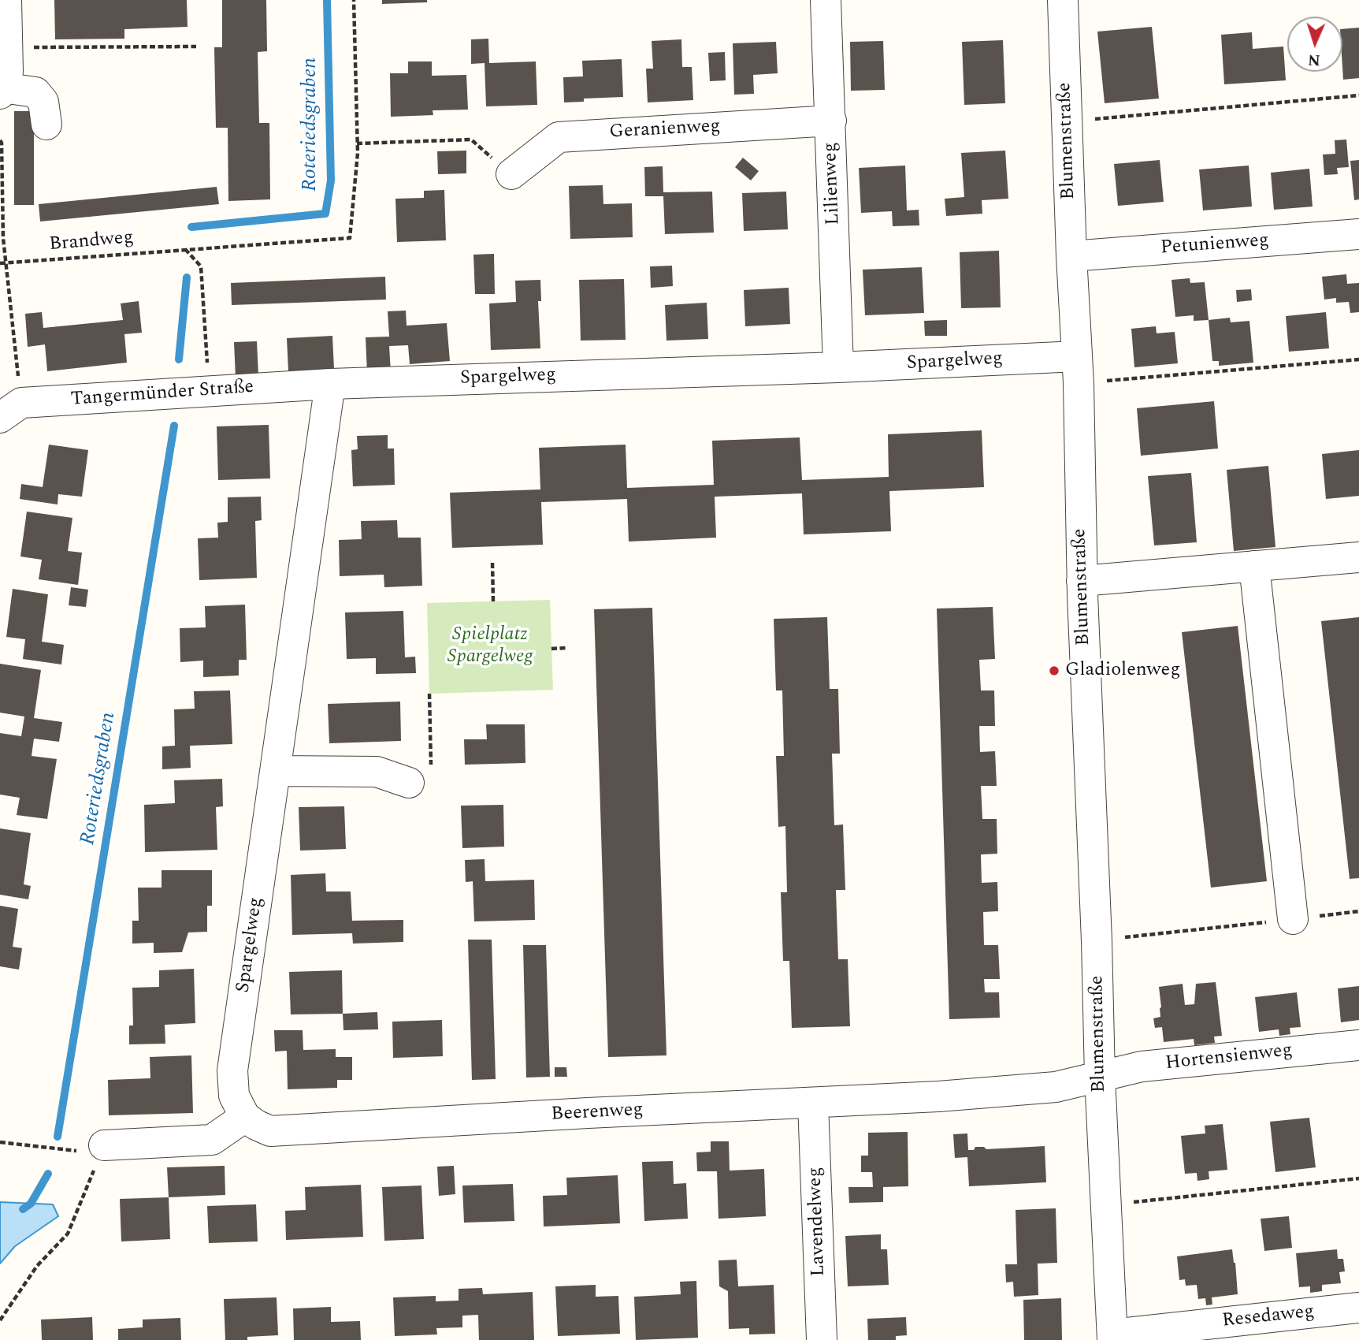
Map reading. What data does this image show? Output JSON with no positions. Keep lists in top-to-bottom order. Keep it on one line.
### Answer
{"streets":{"street":["Geranienweg","Blumenstraße","Lilienweg","Petunienweg","Spargelweg","Tangermünder Straße","Hortensienweg","Beerenweg","Lavendelweg","Resedaweg"],"path":["Brandweg"]},"crossings":[["Geranienweg","Lilienweg"],["Blumenstraße","Petunienweg"],["Blumenstraße","Spargelweg"],["Blumenstraße","Hortensienweg"],["Blumenstraße","Beerenweg"],["Blumenstraße","Resedaweg"],["Lilienweg","Spargelweg"],["Spargelweg","Tangermünder Straße"],["Spargelweg","Beerenweg"],["Hortensienweg","Beerenweg"],["Beerenweg","Lavendelweg"]],"water":["Roteriedsgraben"],"parks":["Spielplatz Spargelweg"],"places":["Gladiolenweg"],"north":"bottom"}
